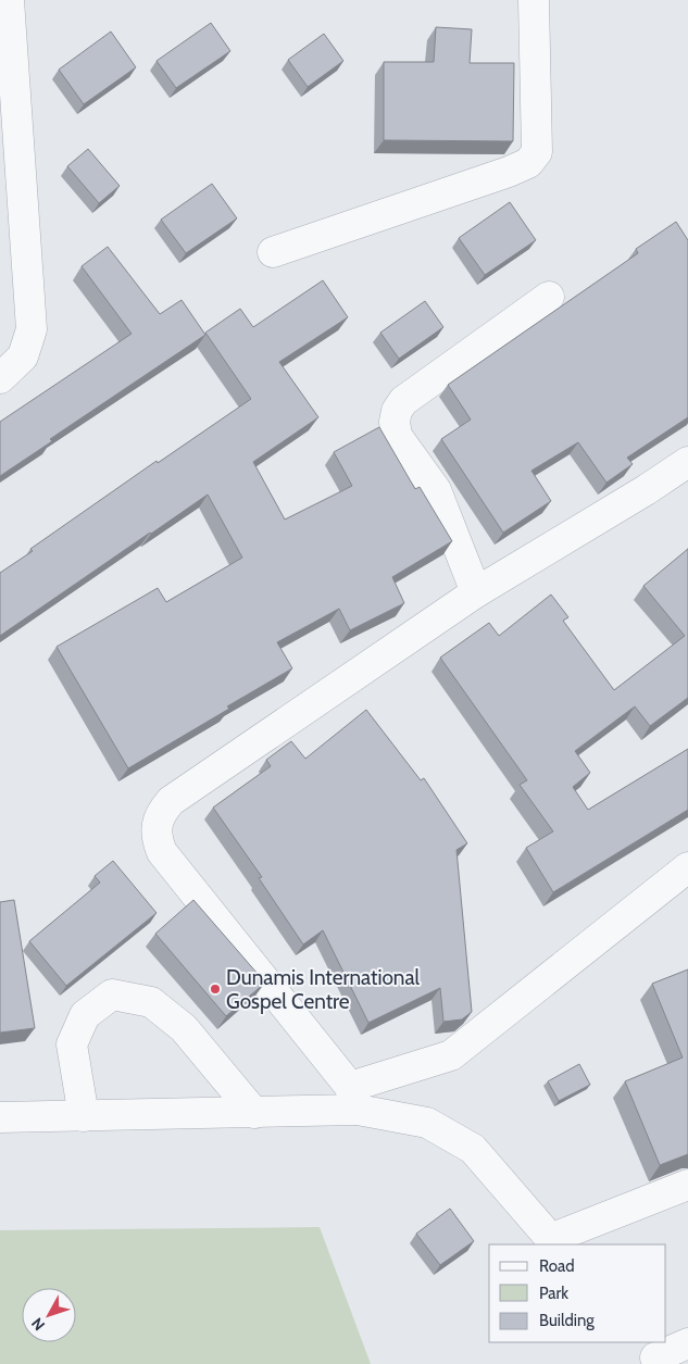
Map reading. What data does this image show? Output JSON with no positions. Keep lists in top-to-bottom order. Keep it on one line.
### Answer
{"places":["Dunamis International Gospel Centre"],"legend":["Road","Park","Building"],"north":"bottom left"}
